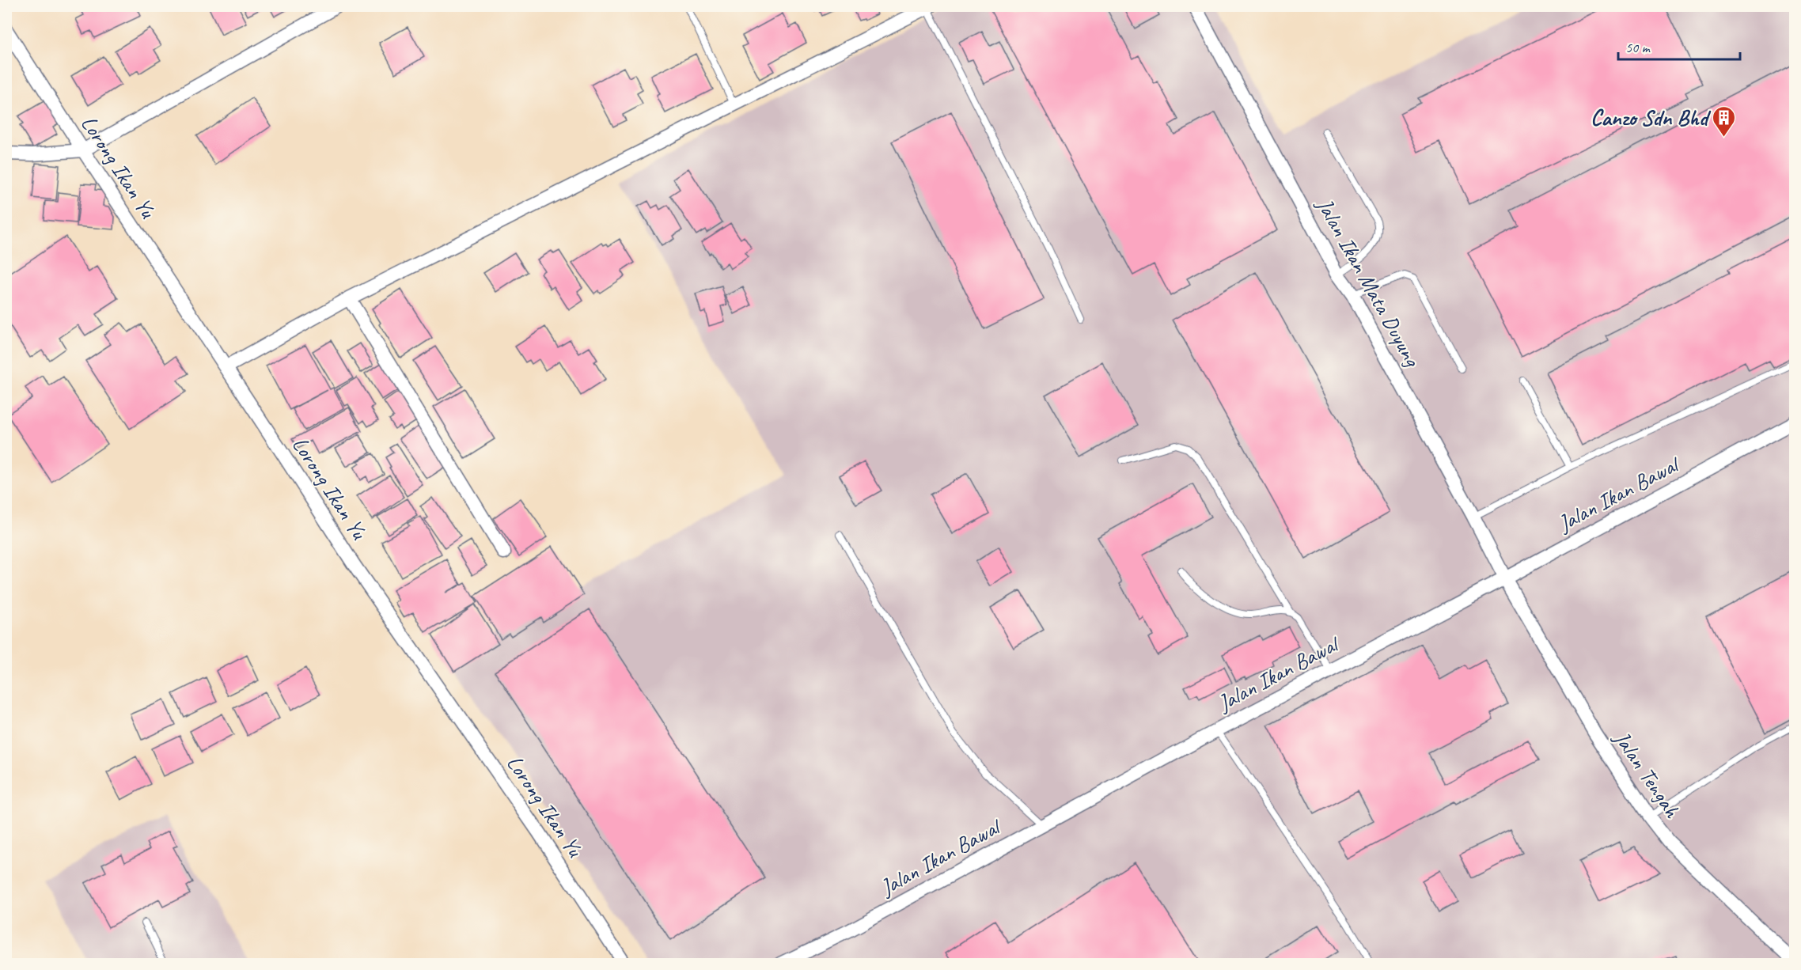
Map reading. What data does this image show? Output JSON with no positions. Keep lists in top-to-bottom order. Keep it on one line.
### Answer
{"streets":{"street":["Lorong Ikan Yu","Jalan Ikan Mata Duyung","Jalan Ikan Bawal","Jalan Tengah"]},"crossings":[["Jalan Ikan Mata Duyung","Jalan Ikan Bawal"],["Jalan Ikan Mata Duyung","Jalan Tengah"],["Jalan Ikan Bawal","Jalan Tengah"]],"places":{"building":["Canzo Sdn Bhd"]},"scale_bar":"50 m"}
